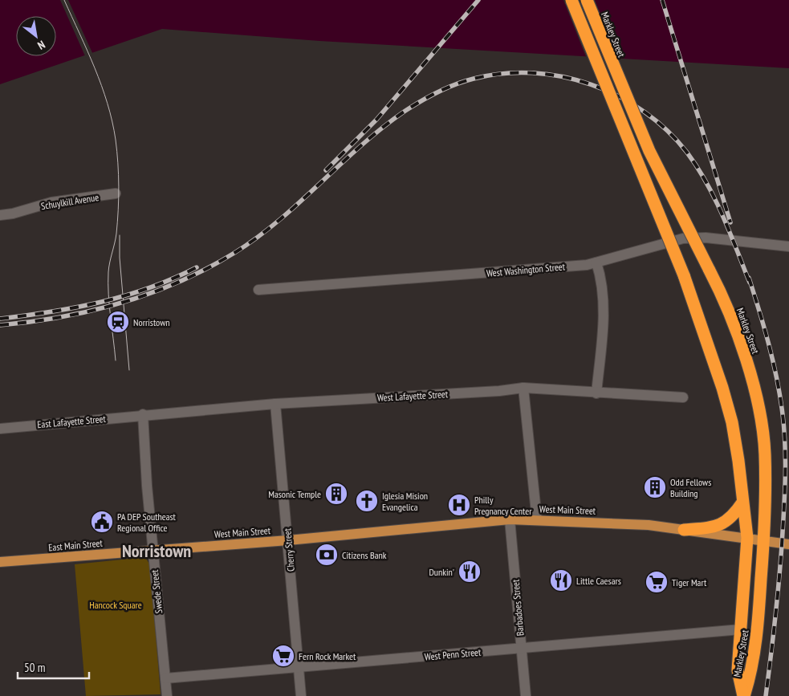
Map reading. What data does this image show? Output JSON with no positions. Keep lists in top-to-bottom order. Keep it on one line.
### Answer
{"streets":{"highway":["Markley Street"],"main road":["West Main Street","East Main Street"],"street":["Schuylkill Avenue","West Washington Street","West Lafayette Street","East Lafayette Street","Cherry Street","Swede Street","Barbadoes Street","West Penn Street"]},"crossings":[["Markley Street","West Main Street"],["Markley Street","West Penn Street"],["West Lafayette Street","East Lafayette Street"],["West Lafayette Street","Cherry Street"],["West Lafayette Street","Swede Street"],["East Lafayette Street","Swede Street"],["West Main Street","East Main Street"],["West Main Street","Cherry Street"],["West Main Street","Swede Street"],["West Main Street","Barbadoes Street"],["East Main Street","Swede Street"],["Cherry Street","West Penn Street"],["Swede Street","West Penn Street"],["Barbadoes Street","West Penn Street"]],"districts":["Norristown"],"parks":["Hancock Square"],"places":{"station":["Norristown"],"building":["Odd Fellows Building","Masonic Temple"],"church":["Iglesia Mision Evangelica"],"hospital":["Philly Pregnancy Center"],"public building":["PA DEP Southeast Regional Office"],"bank":["Citizens Bank"],"restaurant":["Dunkin'","Little Caesars"],"supermarket":["Tiger Mart","Fern Rock Market"]},"scale_bar":"50 m","north":"bottom right"}
